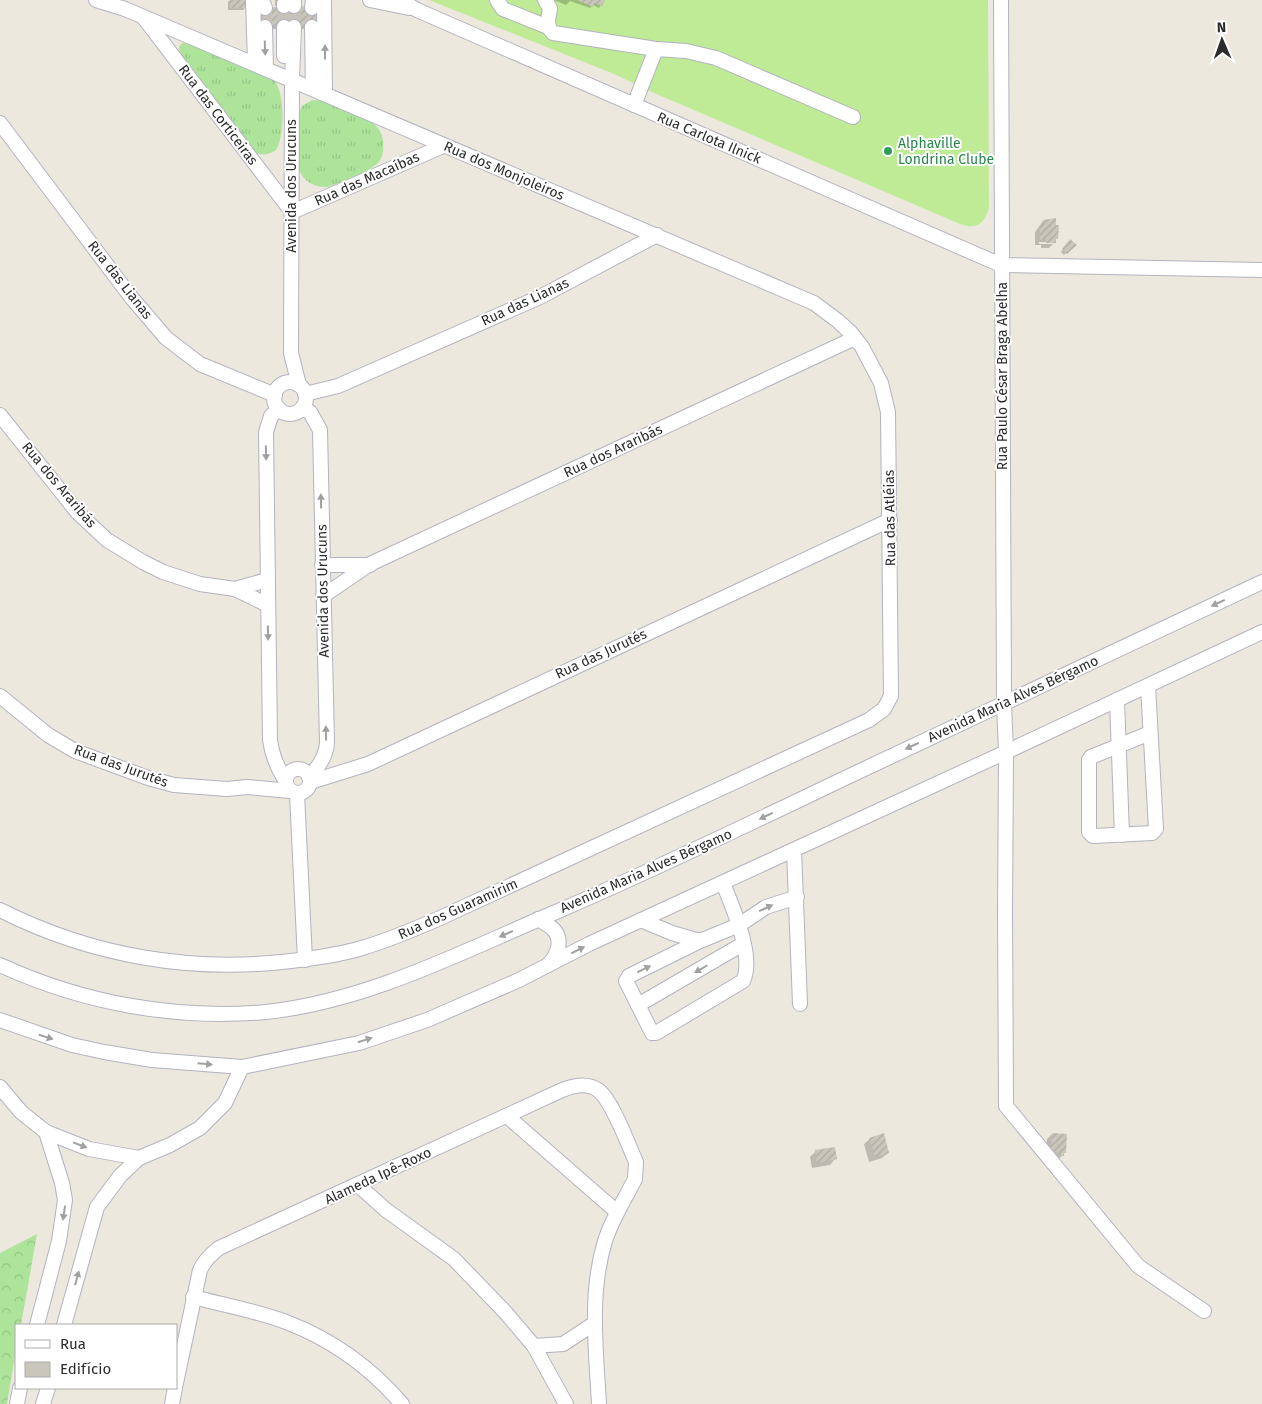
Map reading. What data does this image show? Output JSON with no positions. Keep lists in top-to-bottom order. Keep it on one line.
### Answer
{"streets":{"street":["Rua das Corticeiras","Rua Carlota Ilnick","Rua dos Monjoleiros","Rua das Macaíbas","Avenida dos Urucuns","Rua das Lianas","Rua Paulo César Braga Abelha","Rua dos Araribás","Rua das Atléias","Rua das Jurutés","Avenida Maria Alves Bérgamo","Rua dos Guaramirim","Alameda Ipê-Roxo"]},"crossings":[["Rua das Corticeiras","Rua dos Monjoleiros"],["Rua das Corticeiras","Rua das Macaíbas"],["Rua das Corticeiras","Avenida dos Urucuns"],["Rua Carlota Ilnick","Rua Paulo César Braga Abelha"],["Rua dos Monjoleiros","Rua das Macaíbas"],["Rua dos Monjoleiros","Avenida dos Urucuns"],["Rua dos Monjoleiros","Rua das Lianas"],["Rua dos Monjoleiros","Rua dos Araribás"],["Rua dos Monjoleiros","Rua das Atléias"],["Rua das Macaíbas","Avenida dos Urucuns"],["Avenida dos Urucuns","Rua das Lianas"],["Avenida dos Urucuns","Rua dos Araribás"],["Avenida dos Urucuns","Rua das Jurutés"],["Rua Paulo César Braga Abelha","Avenida Maria Alves Bérgamo"],["Rua dos Araribás","Rua das Atléias"],["Rua das Atléias","Rua das Jurutés"],["Rua das Atléias","Rua dos Guaramirim"]],"places":["Alphaville Londrina Clube"],"legend":["Rua","Edifício"],"north":"top"}
